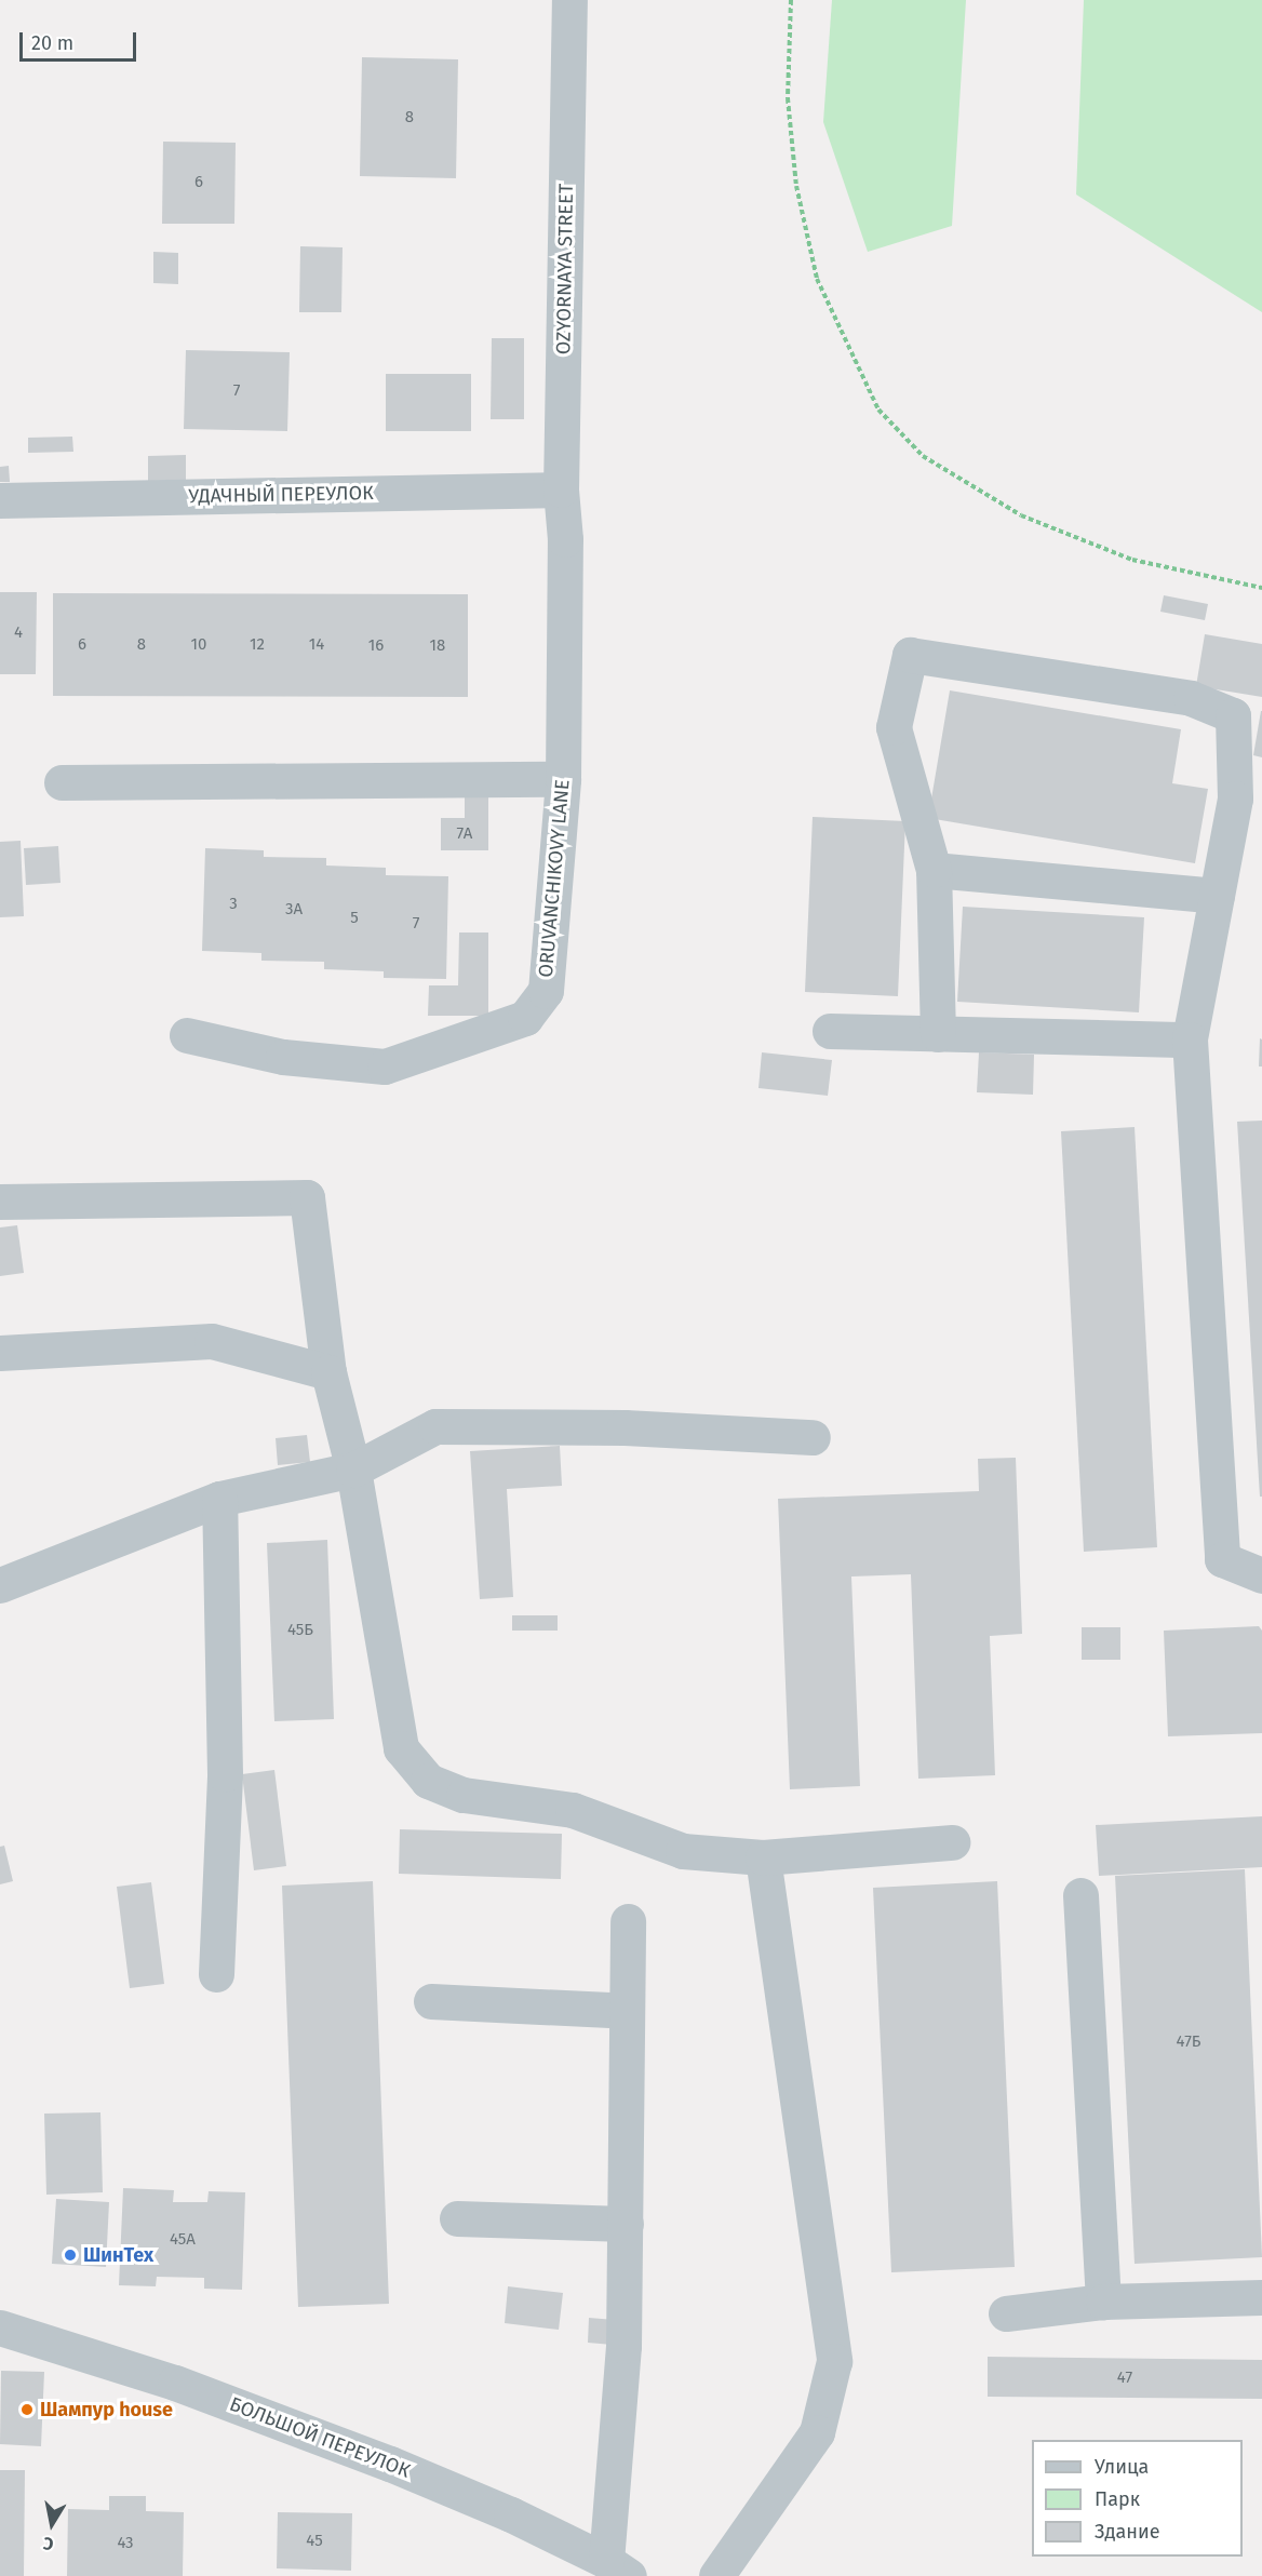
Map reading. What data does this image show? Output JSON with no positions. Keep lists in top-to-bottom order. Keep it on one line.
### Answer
{"streets":{"street":["OZYORNAYA STREET","УДАЧНЫЙ ПЕРЕУЛОК","ORUVANCHIKOVY LANE","БОЛЬШОЙ ПЕРЕУЛОК"]},"crossings":[["OZYORNAYA STREET","УДАЧНЫЙ ПЕРЕУЛОК"],["OZYORNAYA STREET","ORUVANCHIKOVY LANE"]],"places":["ШинТех","Шампур house"],"house_numbers":["8","6","7","4","6","8","10","12","14","16","18","7А","3","3А","5","7","45Б","47Б","45А","47","45","43"],"legend":["Улица","Парк","Здание"],"scale_bar":"20 m","north":"bottom"}
